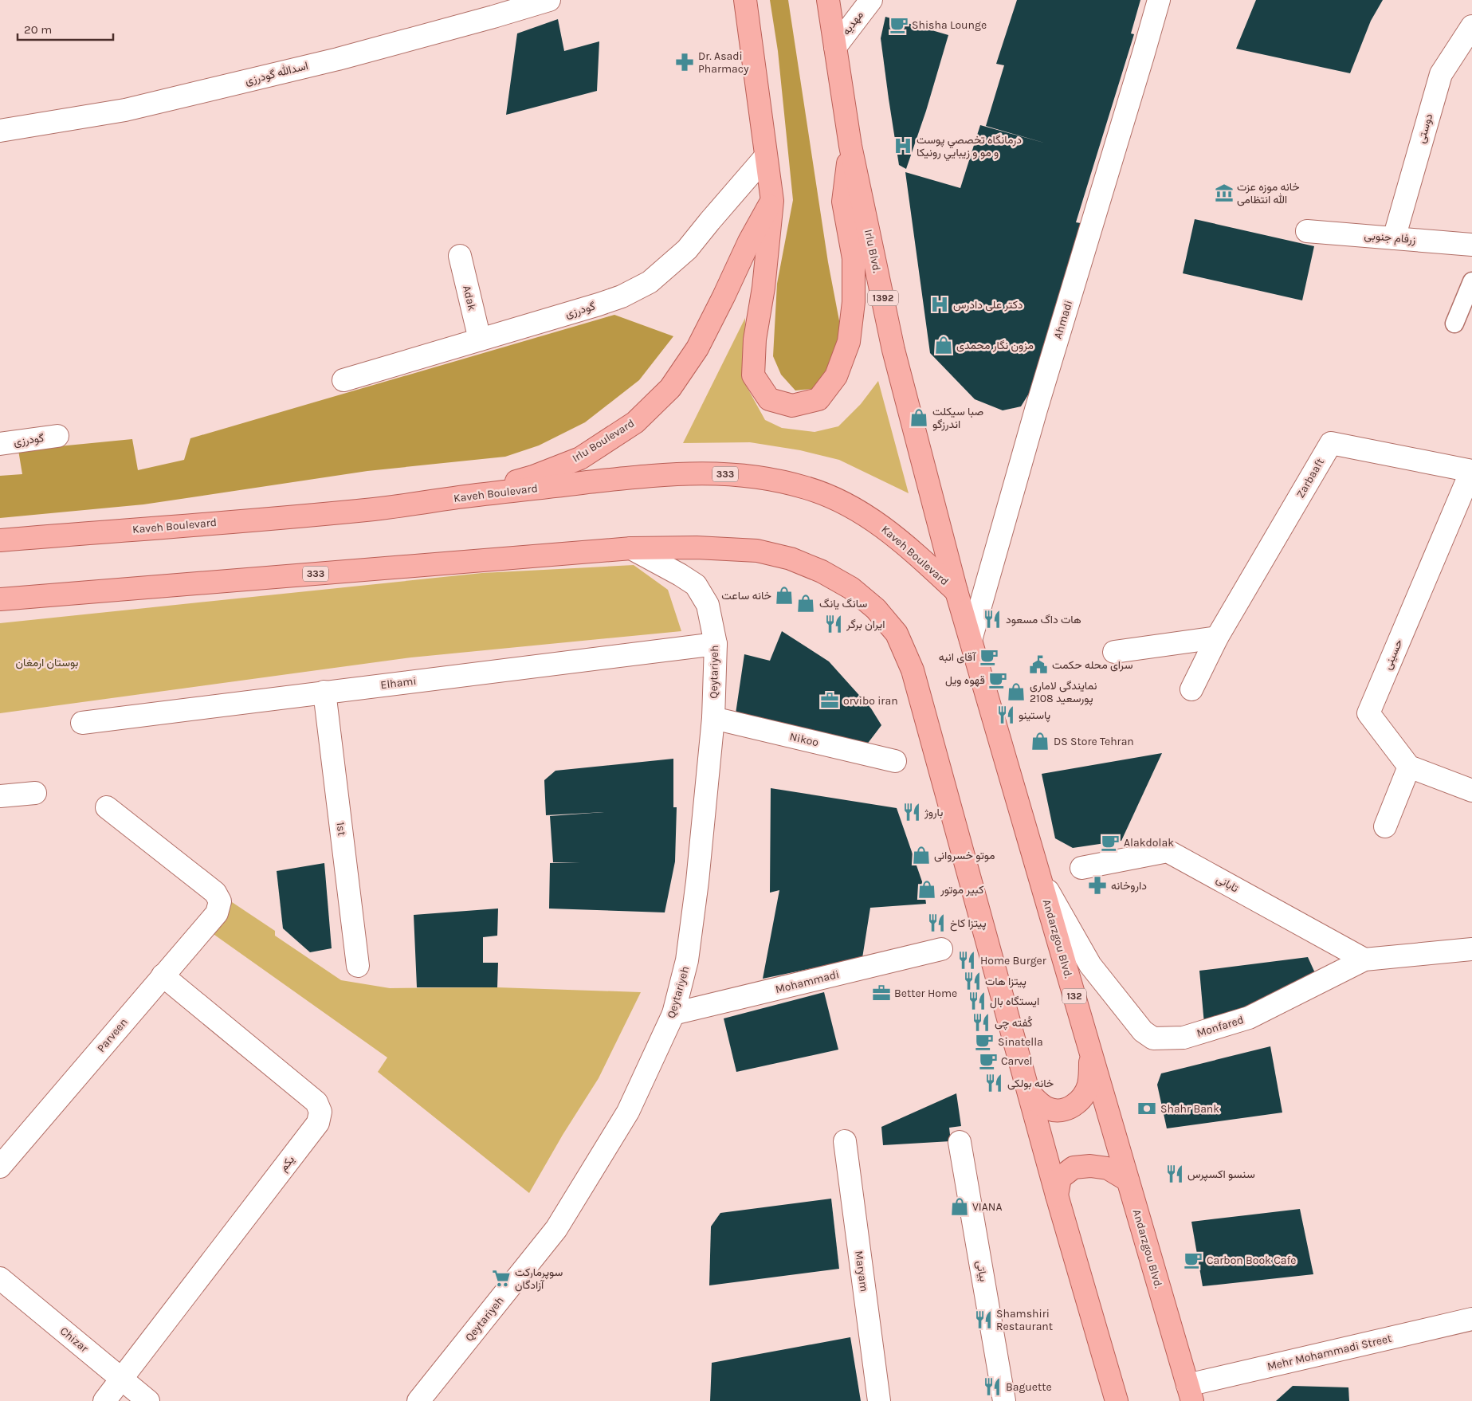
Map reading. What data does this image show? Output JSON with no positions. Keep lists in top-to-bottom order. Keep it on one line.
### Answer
{"streets":{"main road":["Irlu Blvd.","1392","Irlu Boulevard","333","Kaveh Boulevard","Andarzgou Blvd.","132"],"street":["مهدیه","اسدالله گودرزی","دوستی","زرفام جنوبی","Adak","گودرزی","Ahmadi","Zarbaaft","حسینی","Qeytariyeh","Elhami","Nikoo","1st","تابانی","Mohammadi","Monfared","Parveen","یکم","Maryam","بیاتی","Chizar","Mehr Mohammadi Street"]},"crossings":[["مهدیه","Irlu Blvd."],["دوستی","زرفام جنوبی"],["Irlu Blvd.","Kaveh Boulevard"],["Irlu Blvd.","Andarzgou Blvd."],["Adak","گودرزی"],["Ahmadi","Andarzgou Blvd."],["Irlu Boulevard","Kaveh Boulevard"],["333","Qeytariyeh"],["Zarbaaft","حسینی"],["Kaveh Boulevard","Andarzgou Blvd."],["Qeytariyeh","Elhami"],["Qeytariyeh","Nikoo"],["Qeytariyeh","Mohammadi"],["Elhami","1st"],["تابانی","Monfared"],["Andarzgou Blvd.","Monfared"],["Andarzgou Blvd.","Mehr Mohammadi Street"],["Parveen","یکم"],["یکم","Chizar"]],"parks":["بوستان ارمغان"],"places":{"cafe":["Shisha Lounge","آقای انبه","قهوه ویل","Alakdolak","Sinatella","Carvel","Carbon Book Cafe"],"pharmacy":["Dr. Asadi Pharmacy","داروخانه"],"hospital":["درمانگاه تخصصي پوست و مو و زيبايي رونيكا","دکتر علی دادرس"],"museum":["خانه موزه عزت الله انتظامی"],"shop":["مزون نگار محمدی","صبا سیکلت اندرزگو","خانه ساعت","سانگ یانگ","نمایندگی لاماری 2108 پورسعید","DS Store Tehran","موتو خسروانی","کبیر موتور","VIANA"],"restaurant":["هات داگ مسعود","ایران برگر","پاستینو","باروژ","پیتزا کاخ","Home Burger","پیتزا هات","ایستگاه بال","کُفته چی","خانه بولکی","سنسو اکسپرس","Shamshiri Restaurant","Baguette"],"public building":["سرای محله حکمت"],"office":["orvibo iran","Better Home"],"bank":["Shahr Bank"],"supermarket":["سوپرمارکت آزادگان"]},"scale_bar":"20 m"}
